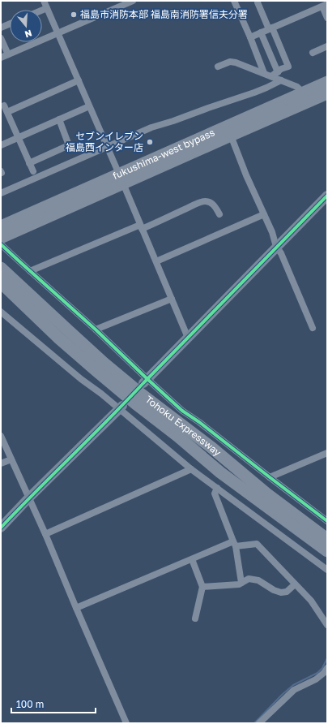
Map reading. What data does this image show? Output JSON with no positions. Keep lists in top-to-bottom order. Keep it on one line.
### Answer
{"streets":{"highway":["fukushima-west bypass","Tohoku Expressway"]},"places":["福島市消防本部 福島南消防署信夫分署","セブンイレブン 福島西インター店"],"scale_bar":"100 m","north":"bottom"}
